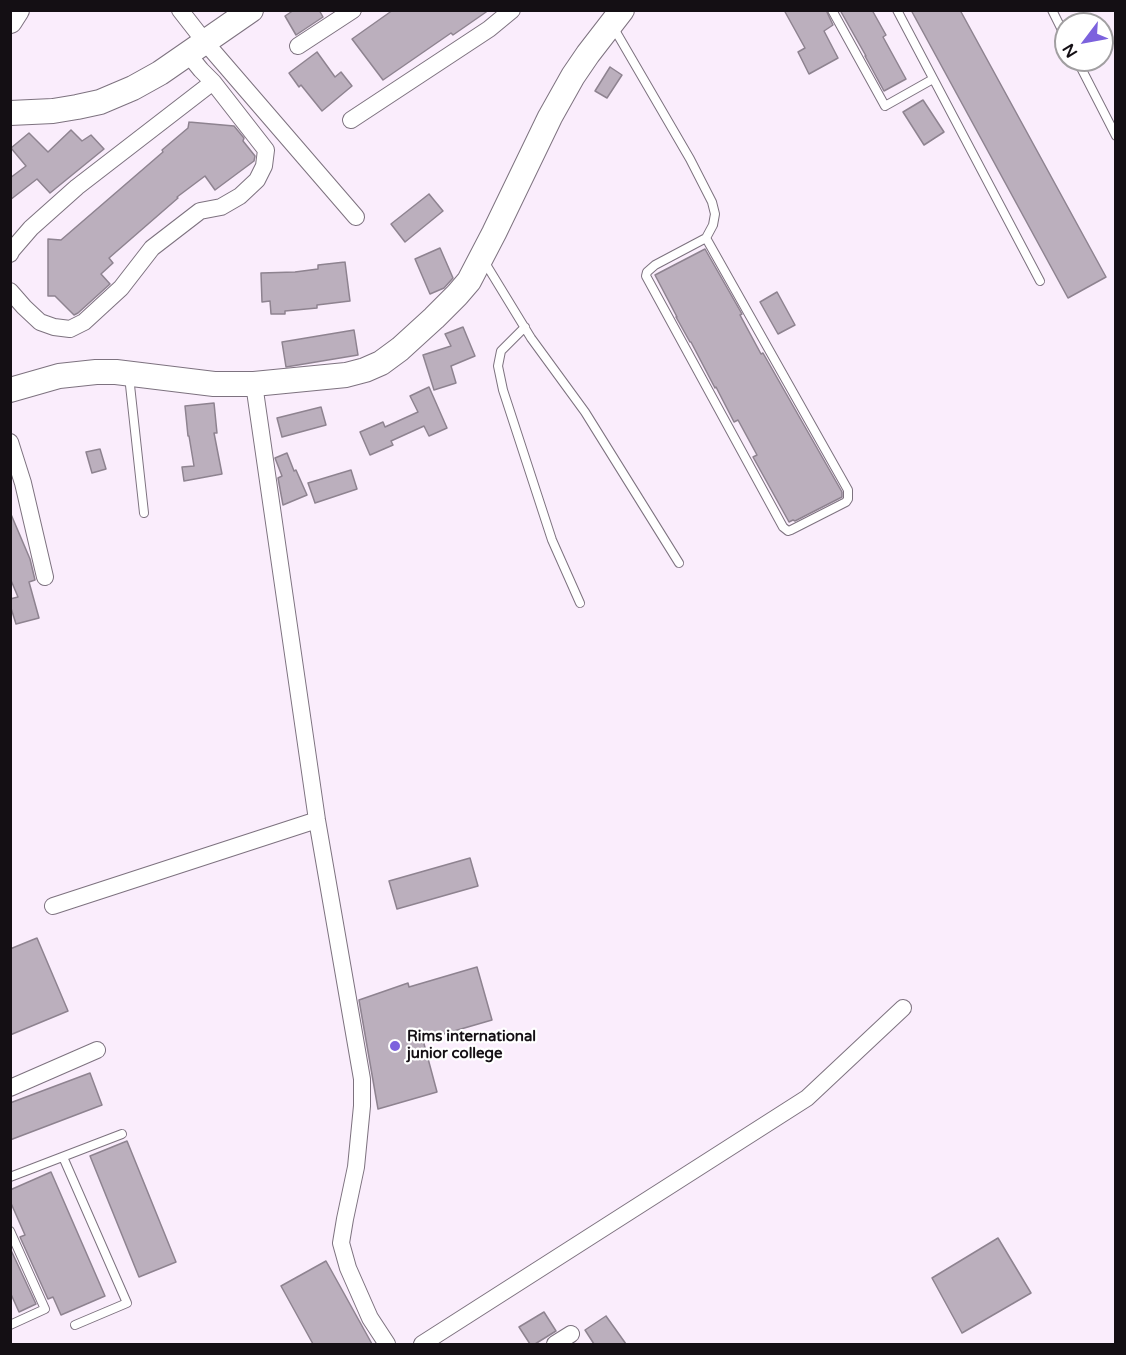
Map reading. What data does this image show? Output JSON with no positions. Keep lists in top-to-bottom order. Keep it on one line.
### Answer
{"places":["Rims international junior college"],"north":"bottom left"}
